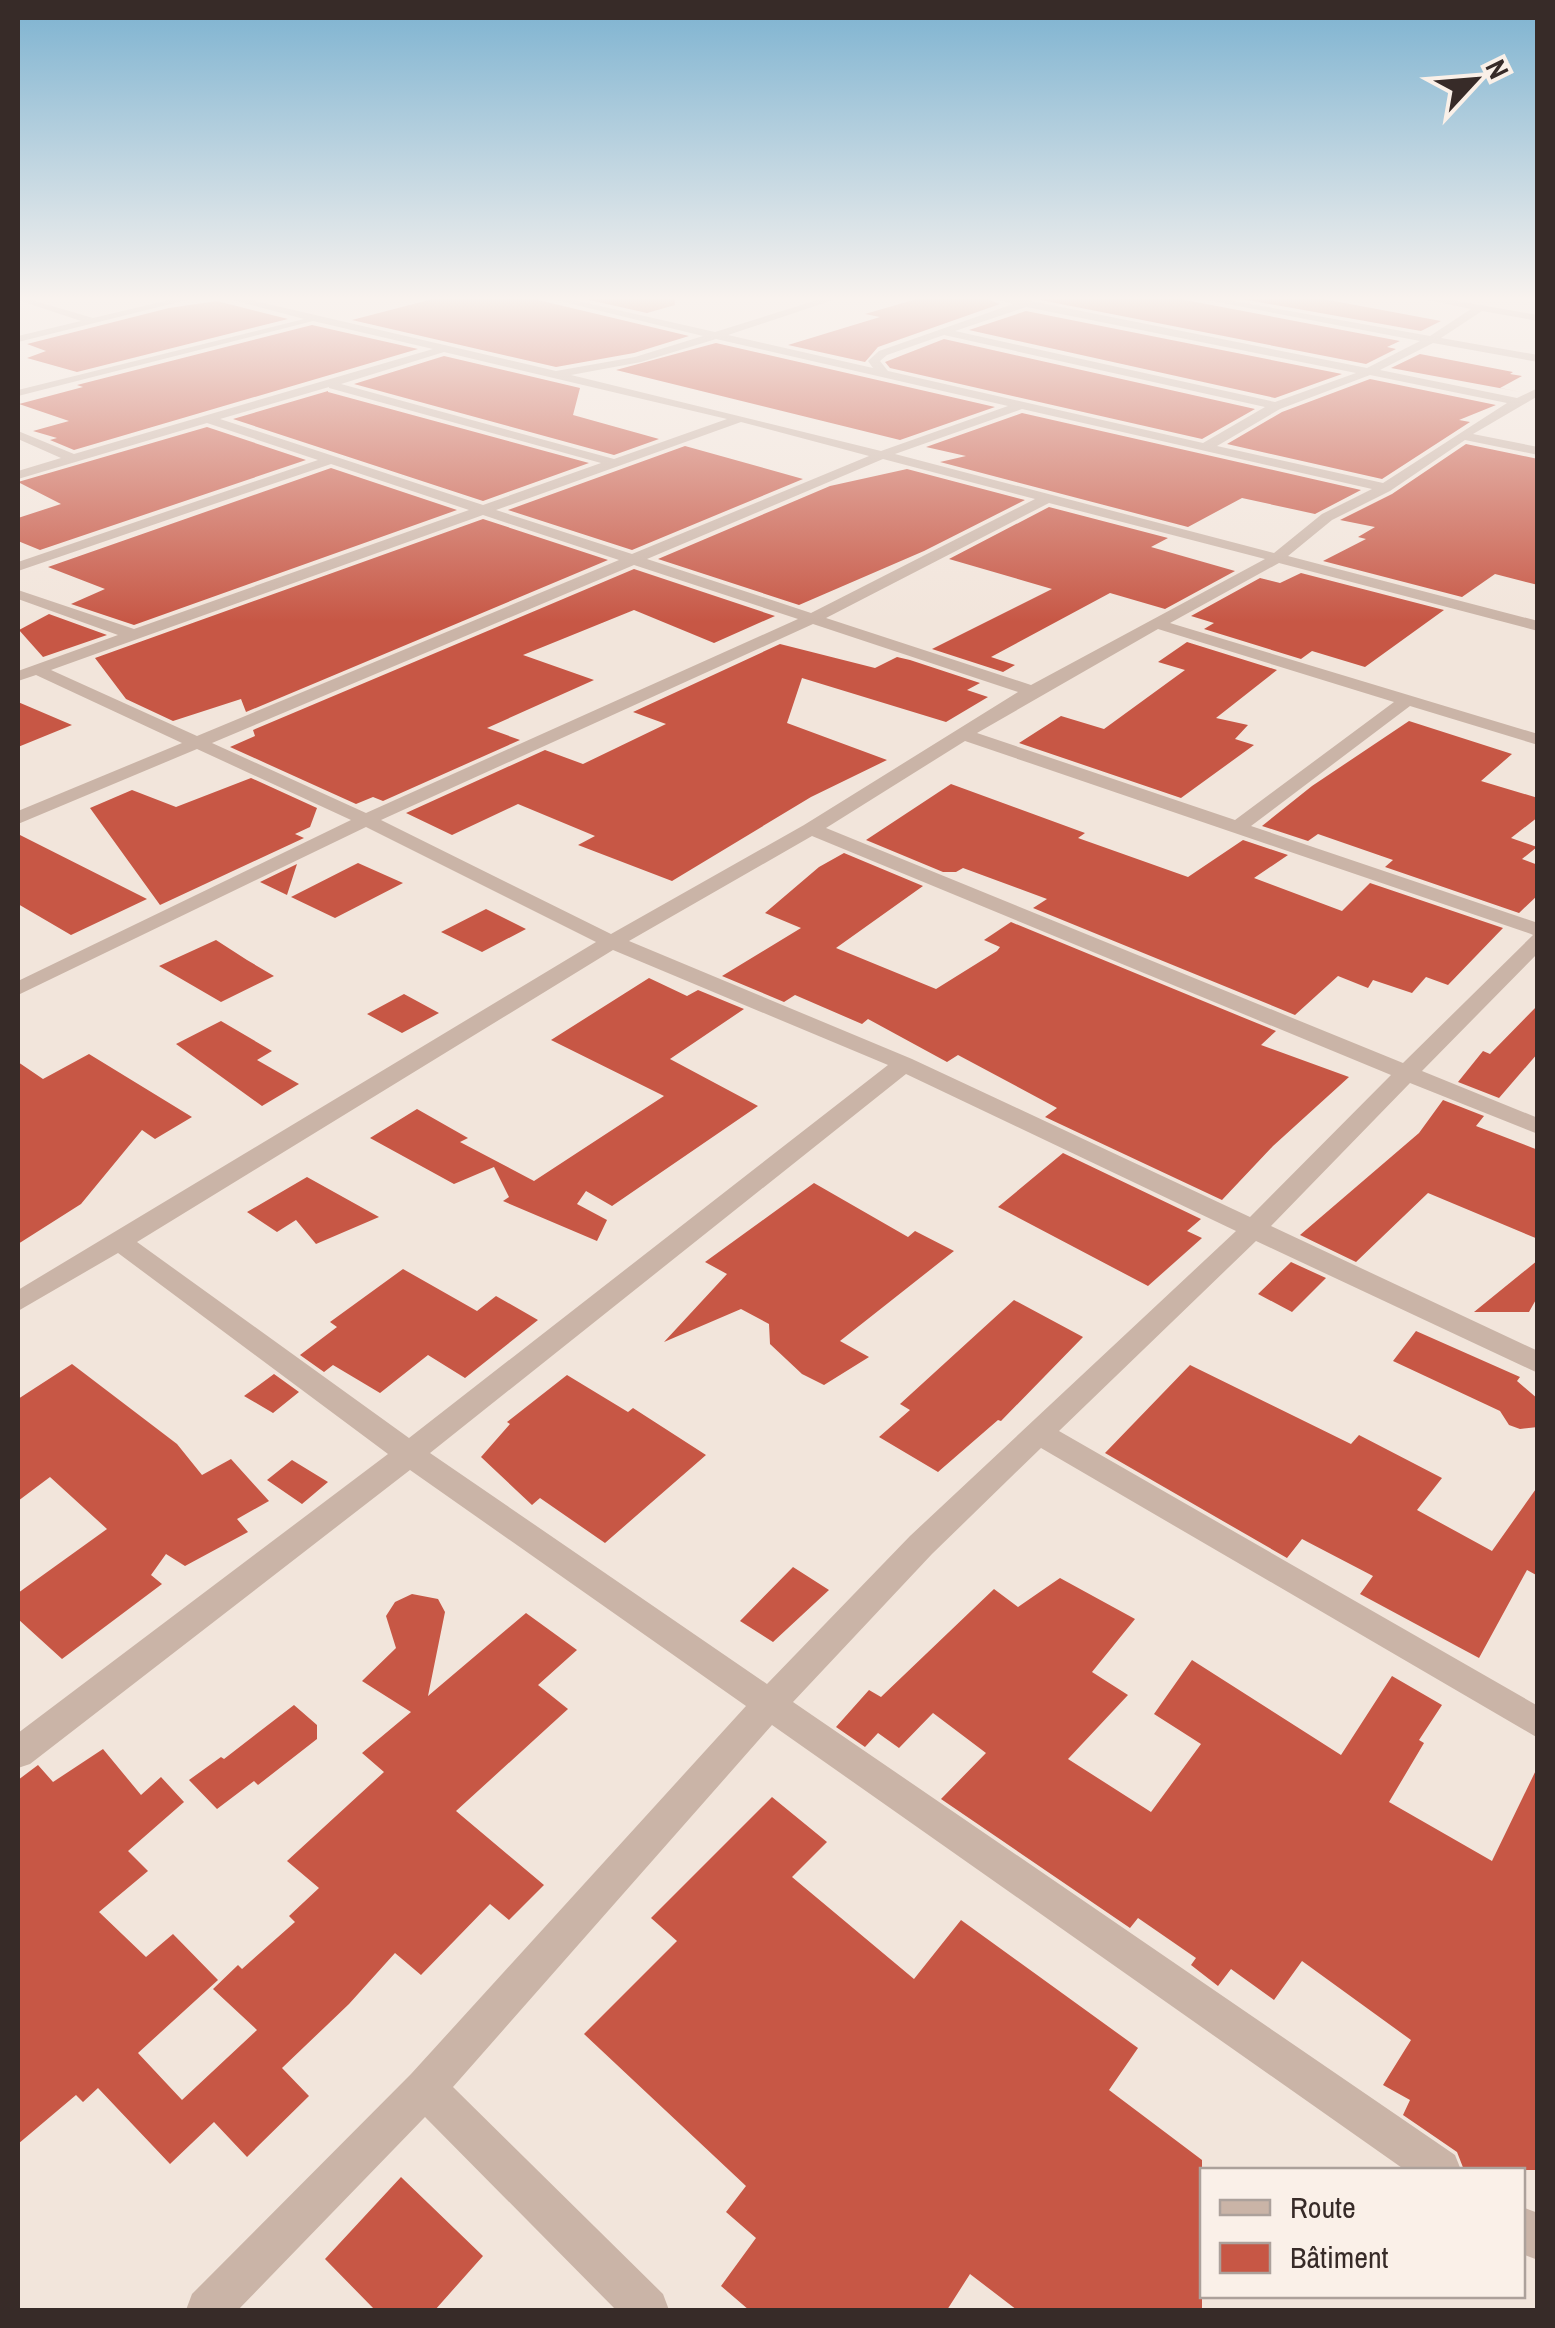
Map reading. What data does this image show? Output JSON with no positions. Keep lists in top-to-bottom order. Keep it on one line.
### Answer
{"legend":["Route","Bâtiment"],"north":"top right"}
